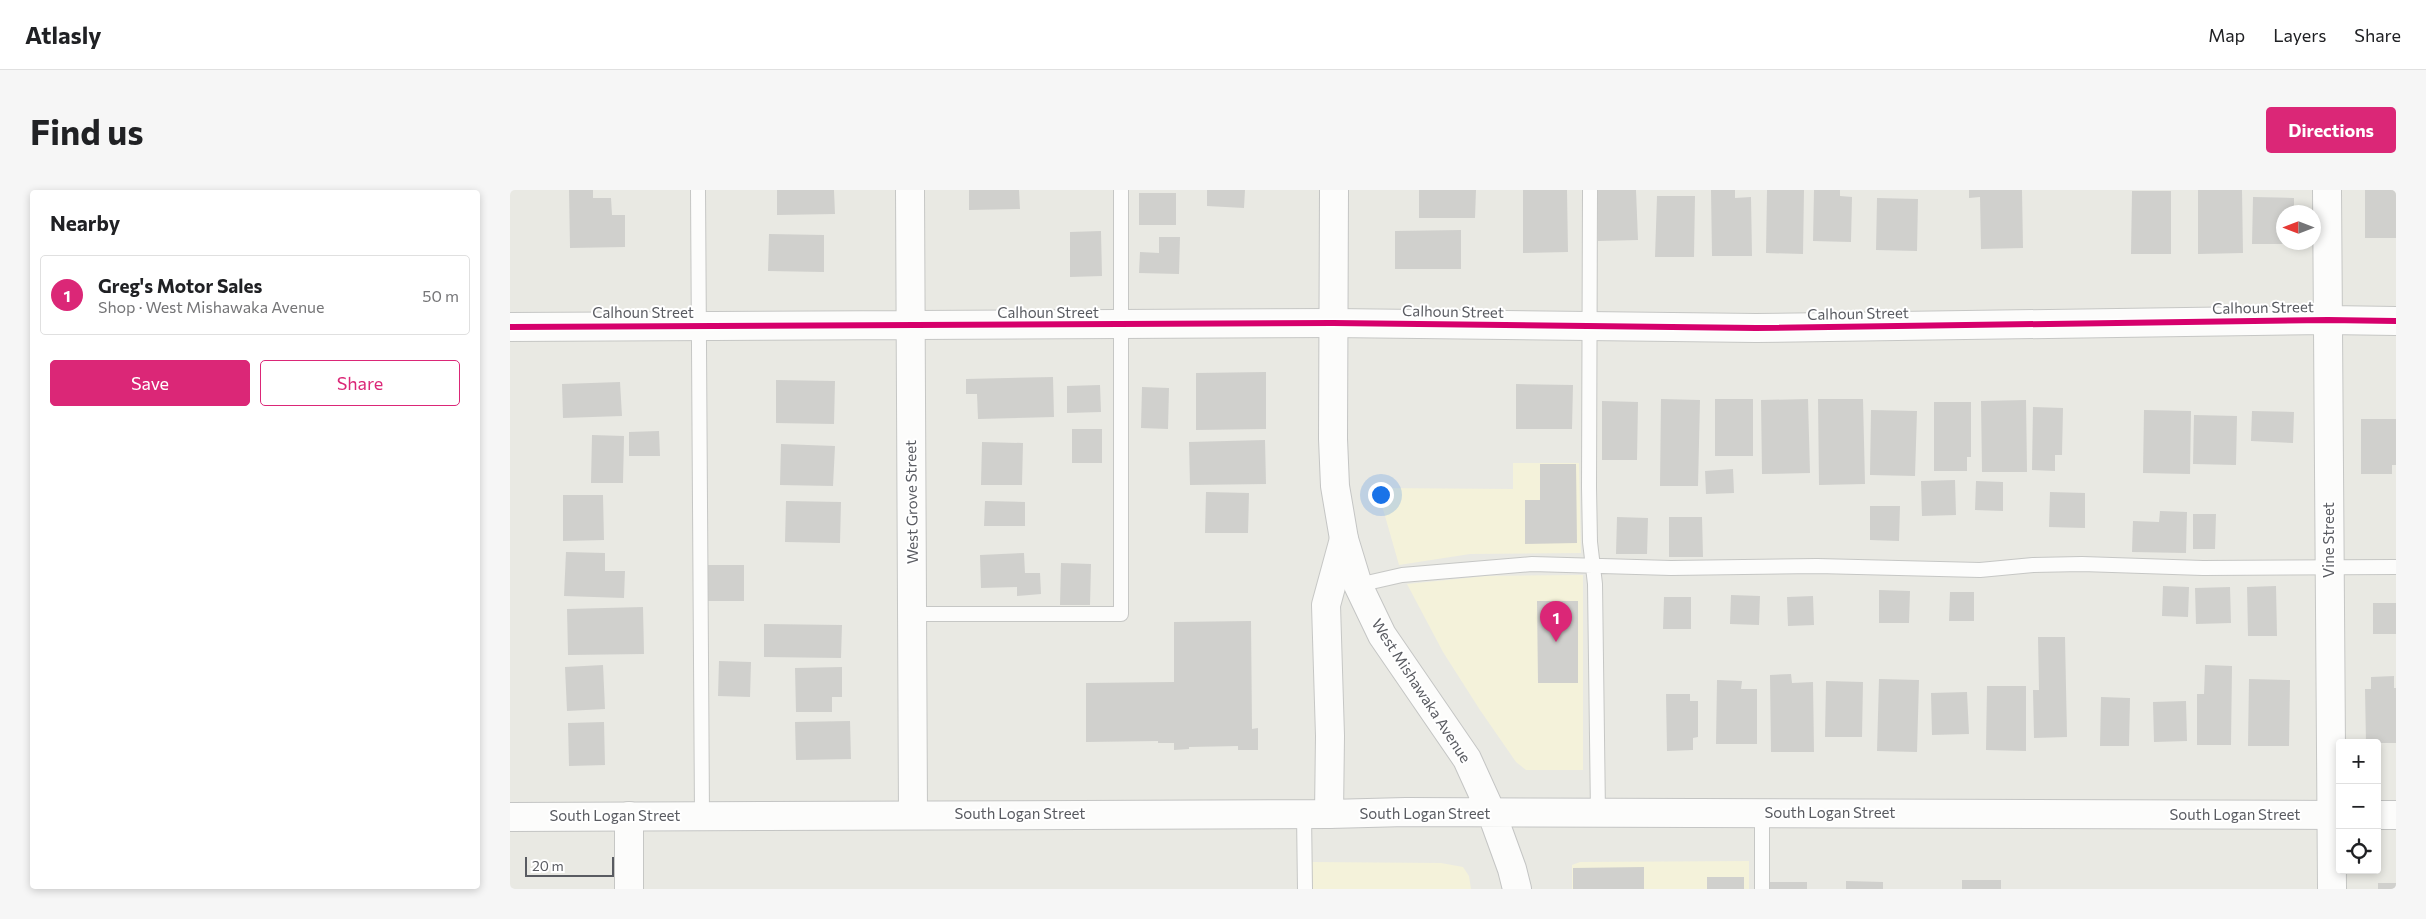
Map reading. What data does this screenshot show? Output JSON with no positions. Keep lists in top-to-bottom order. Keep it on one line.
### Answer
{"streets":{"street":["Calhoun Street","West Grove Street","Vine Street","West Mishawaka Avenue","South Logan Street"]},"crossings":[["Calhoun Street","West Grove Street"],["Calhoun Street","Vine Street"],["Calhoun Street","West Mishawaka Avenue"],["West Grove Street","South Logan Street"],["Vine Street","South Logan Street"],["West Mishawaka Avenue","South Logan Street"]],"scale_bar":"20 m","north":"left","page":{"header":"Atlasly","nav":["Map","Layers","Share"],"buttons":["Directions",["Save","Share"]],"title":"Find us","heading":"Nearby","list":[{"mark":"1","name":"Greg's Motor Sales","note":"Shop · West Mishawaka Avenue","value":"50 m"}],"pins":"1","map_buttons":["+","−"],"scale":"20 m"}}
